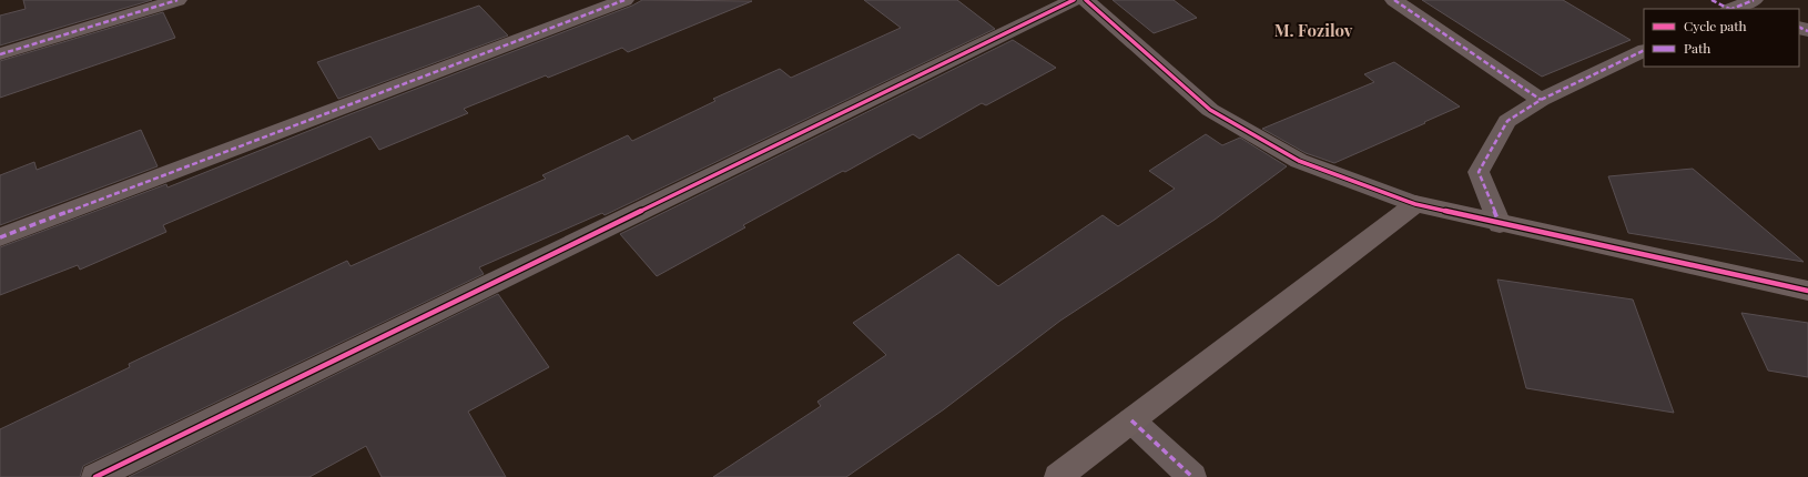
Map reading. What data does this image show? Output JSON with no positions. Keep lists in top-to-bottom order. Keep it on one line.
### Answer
{"districts":["M. Fozilov"],"legend":["Cycle path","Path"]}
